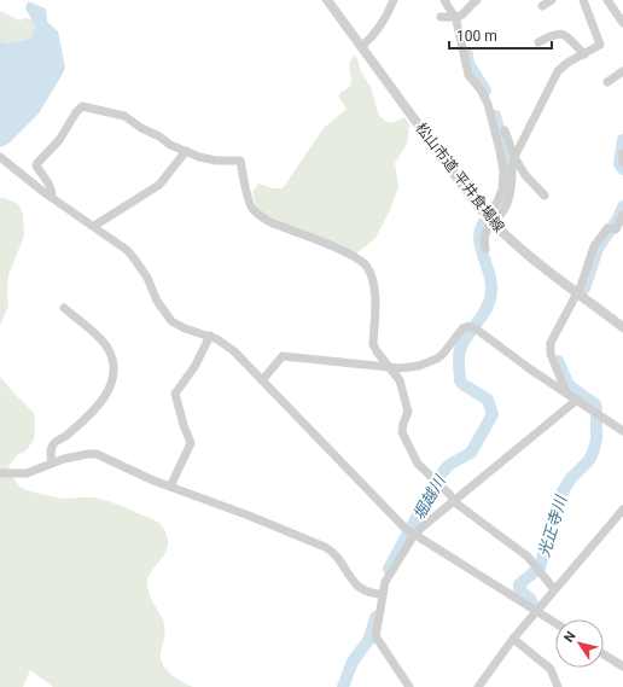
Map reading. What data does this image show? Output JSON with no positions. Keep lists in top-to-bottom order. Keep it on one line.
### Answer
{"streets":{"street":["松山市道 平井食場線"]},"water":["堀越川","光正寺川"],"scale_bar":"100 m","north":"top left"}
